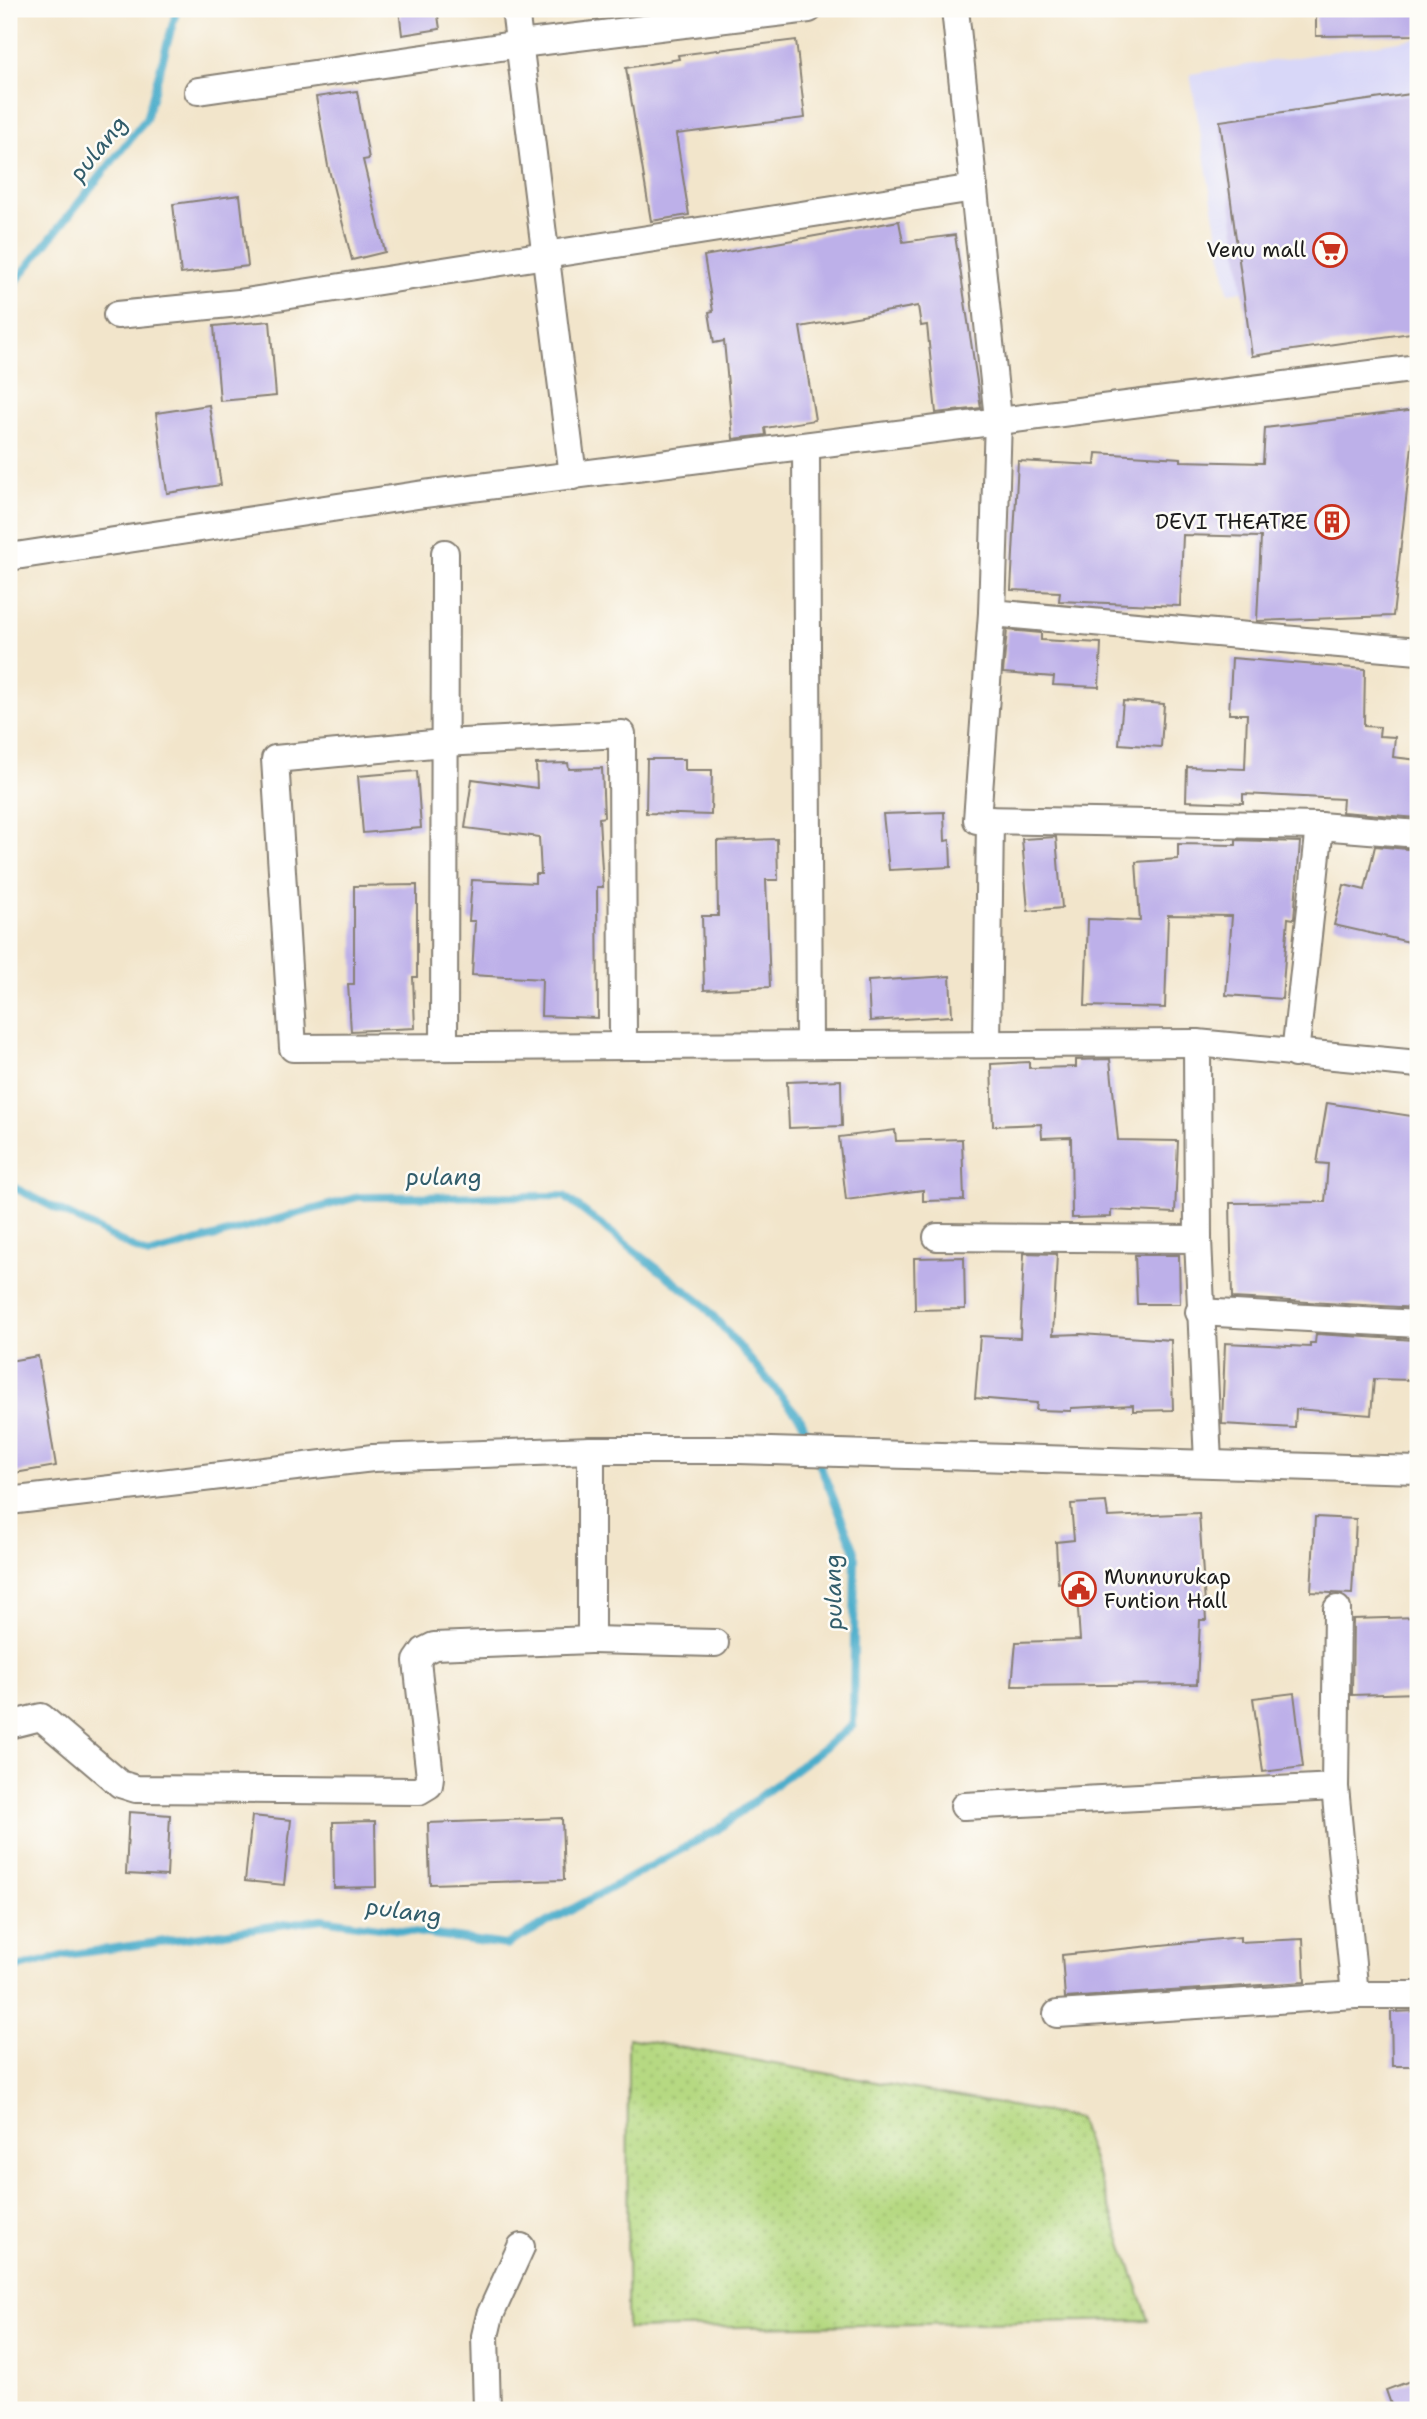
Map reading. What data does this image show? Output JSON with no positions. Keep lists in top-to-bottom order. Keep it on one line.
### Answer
{"water":["pulang"],"places":{"supermarket":["Venu mall"],"building":["DEVI THEATRE"],"public building":["Munnurukap Funtion Hall"]}}
